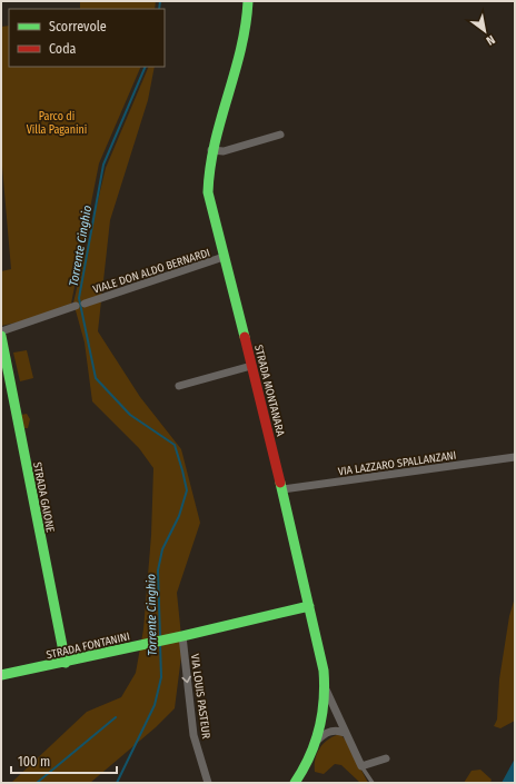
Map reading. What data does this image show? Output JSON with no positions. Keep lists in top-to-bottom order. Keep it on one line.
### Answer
{"streets":{"main road":["STRADA MONTANARA","STRADA GAIONE","STRADA FONTANINI"],"street":["VIALE DON ALDO BERNARDI","VIA LAZZARO SPALLANZANI","VIA LOUIS PASTEUR"]},"crossings":[["VIALE DON ALDO BERNARDI","STRADA MONTANARA"],["STRADA MONTANARA","VIA LAZZARO SPALLANZANI"],["STRADA MONTANARA","STRADA FONTANINI"],["STRADA GAIONE","STRADA FONTANINI"],["STRADA FONTANINI","VIA LOUIS PASTEUR"]],"one_way":["VIA LOUIS PASTEUR"],"water":["Torrente Cinghio"],"parks":["Parco di Villa Paganini"],"legend":["Scorrevole","Coda"],"scale_bar":"100 m","north":"bottom right"}
